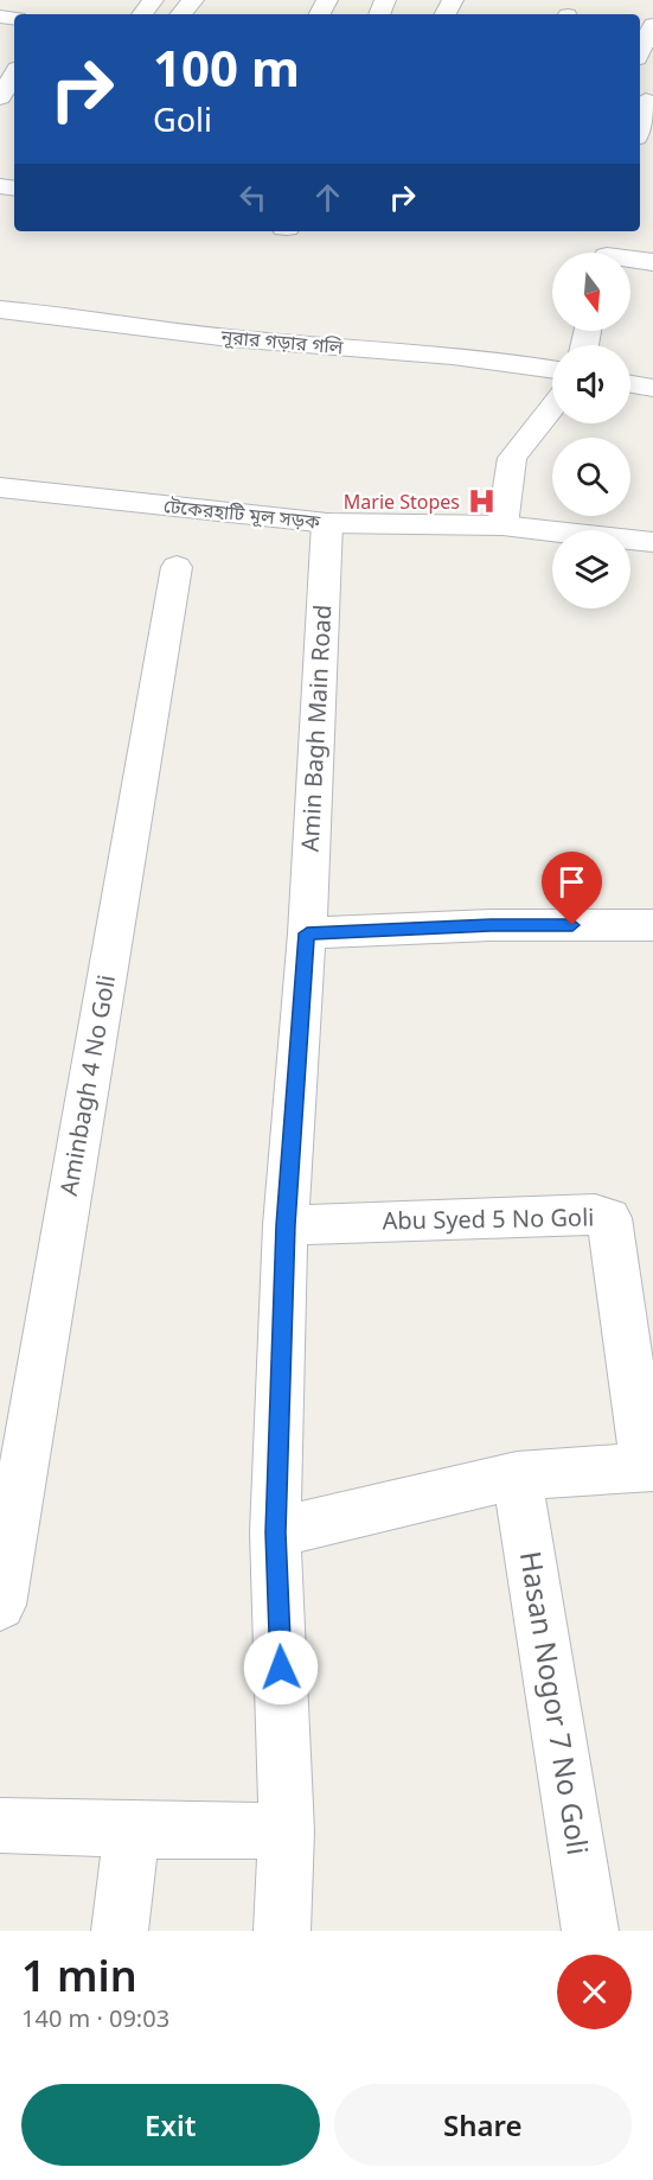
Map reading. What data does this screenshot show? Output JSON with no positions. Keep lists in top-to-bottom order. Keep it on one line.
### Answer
{"streets":{"street":["নূরার গড়ার গলি","টেকেরহাটি মূল সড়ক","Amin Bagh Main Road","Aminbagh 4 No Goli","Abu Syed 5 No Goli","Hasan Nogor 7 No Goli"]},"crossings":[["টেকেরহাটি মূল সড়ক","Amin Bagh Main Road"],["Amin Bagh Main Road","Abu Syed 5 No Goli"]],"places":{"hospital":["Marie Stopes"]},"north":"bottom","page":{"turn":["100 m","Goli"],"heading":["1 min","140 m · 09:03"],"buttons":["Exit","Share"]}}
